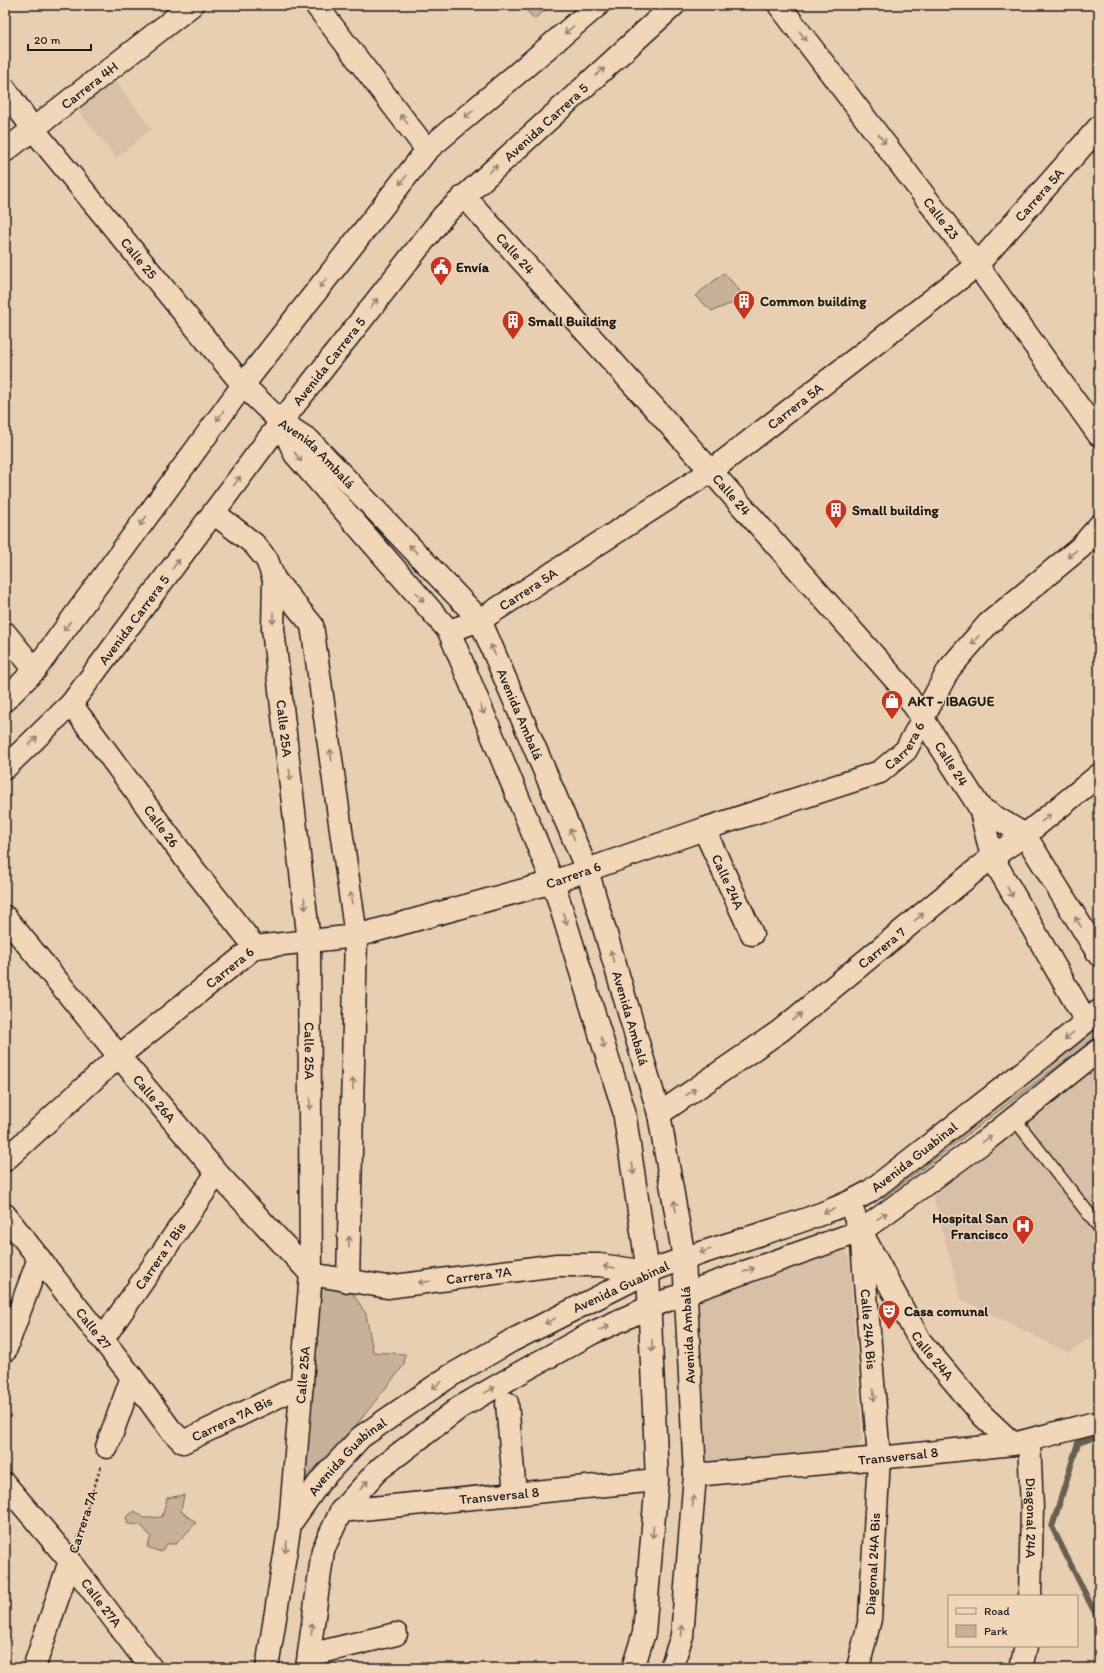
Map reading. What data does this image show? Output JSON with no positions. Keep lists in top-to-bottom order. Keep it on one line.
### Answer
{"streets":{"street":["Carrera 4H","Avenida Carrera 5","Carrera 5A","Calle 23","Calle 24","Calle 25","Avenida Ambalá","Calle 25A","Carrera 6","Calle 26","Calle 24A","Carrera 7","Calle 26A","Avenida Guabinal","Carrera 7 Bis","Carrera 7A","Calle 27","Calle 24A Bis","Carrera 7A Bis","Transversal 8","Diagonal 24A","Diagonal 24A Bis","Calle 27A"]},"crossings":[["Carrera 4H","Calle 25"],["Avenida Carrera 5","Calle 24"],["Avenida Carrera 5","Calle 25"],["Avenida Carrera 5","Avenida Ambalá"],["Avenida Carrera 5","Calle 25A"],["Avenida Carrera 5","Calle 26"],["Carrera 5A","Calle 23"],["Carrera 5A","Calle 24"],["Carrera 5A","Avenida Ambalá"],["Calle 24","Carrera 6"],["Calle 24","Carrera 7"],["Calle 24","Avenida Guabinal"],["Calle 25","Avenida Ambalá"],["Avenida Ambalá","Carrera 6"],["Avenida Ambalá","Carrera 7"],["Avenida Ambalá","Avenida Guabinal"],["Avenida Ambalá","Carrera 7A"],["Avenida Ambalá","Transversal 8"],["Calle 25A","Carrera 6"],["Calle 25A","Calle 26A"],["Calle 25A","Avenida Guabinal"],["Calle 25A","Carrera 7A"],["Calle 25A","Carrera 7A Bis"],["Carrera 6","Calle 26"],["Carrera 6","Calle 24A"],["Carrera 6","Calle 26A"],["Calle 24A","Avenida Guabinal"],["Calle 24A","Calle 24A Bis"],["Calle 24A","Transversal 8"],["Calle 24A","Diagonal 24A"],["Calle 26A","Carrera 7 Bis"],["Calle 26A","Carrera 7A"],["Avenida Guabinal","Carrera 7A"],["Avenida Guabinal","Calle 24A Bis"],["Avenida Guabinal","Transversal 8"],["Carrera 7 Bis","Calle 27"],["Carrera 7A","Calle 27A"],["Calle 27","Carrera 7A Bis"],["Calle 24A Bis","Transversal 8"],["Calle 24A Bis","Diagonal 24A Bis"],["Transversal 8","Diagonal 24A"],["Transversal 8","Diagonal 24A Bis"]],"one_way":["Calle 23","Carrera 7","Carrera 7A","Calle 24A Bis"],"places":{"public building":["Envía"],"building":["Common building","Small Building","Small building"],"shop":["AKT - IBAGUE"],"hospital":["Hospital San Francisco"],"theatre":["Casa comunal"]},"legend":["Road","Park"],"scale_bar":"20 m"}
